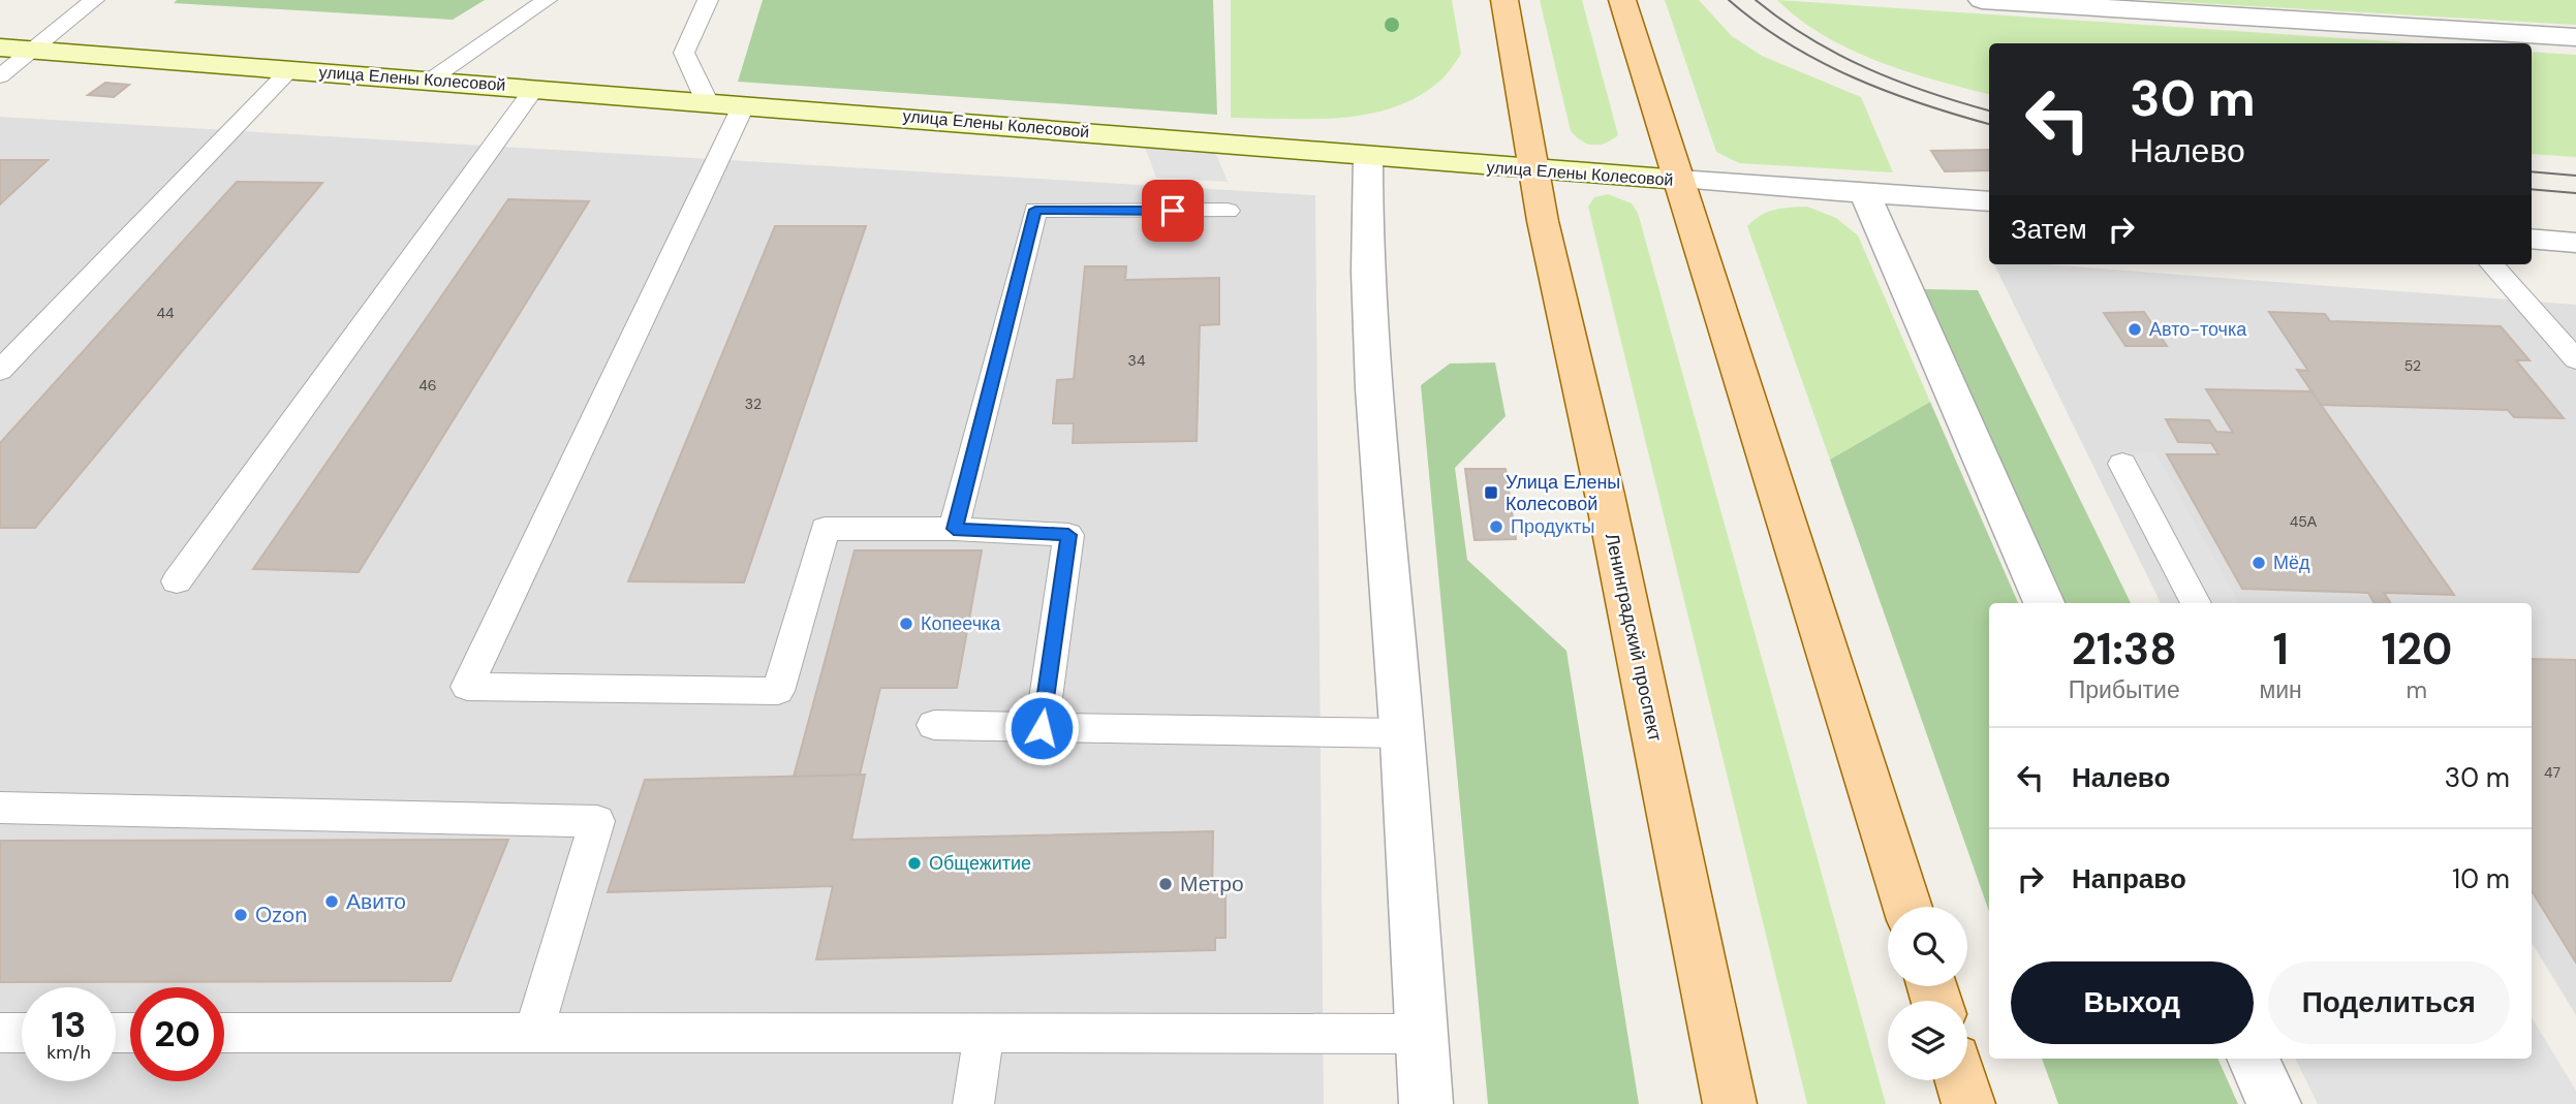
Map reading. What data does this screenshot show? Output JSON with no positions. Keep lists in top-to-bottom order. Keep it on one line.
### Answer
{"streets":{"main road":["Ленинградский проспект"],"street":["улица Елены Колесовой"]},"crossings":[["улица Елены Колесовой","Ленинградский проспект"]],"places":{"other":["Авто-точка","Продукты","Мёд","Копеечка","Общежитие","Метро","Авито","Ozon"],"transit":["Улица Елены Колесовой"]},"house_numbers":["44","34","52","46","32","45А","47"],"page":{"turn":["30 m","Налево"],"then":"Затем","eta":["21:38","Прибытие","1","мин","120","m"],"list":[{"name":"Налево","value":"30 m"},{"name":"Направо","value":"10 m"}],"buttons":["Выход","Поделиться"],"speed":"13 km/h","limit":"20"}}
